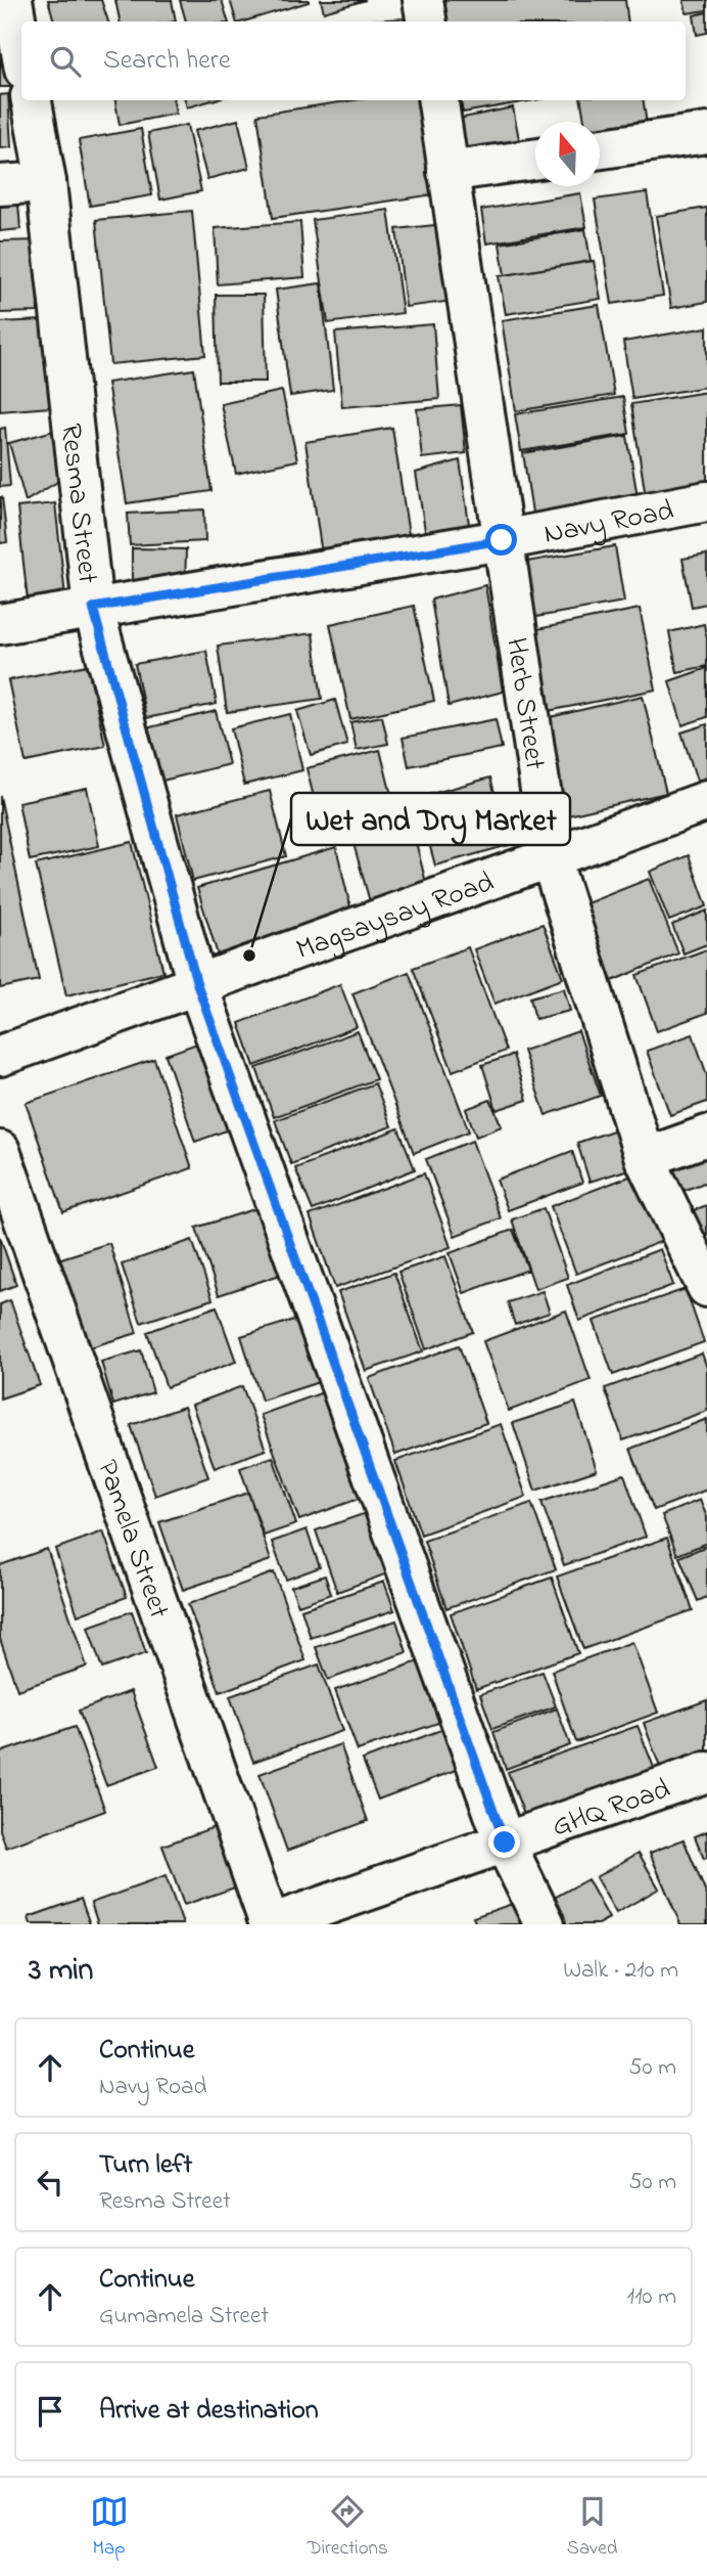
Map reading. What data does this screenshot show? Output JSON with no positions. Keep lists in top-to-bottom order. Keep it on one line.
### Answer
{"streets":{"street":["Resma Street","Navy Road","Herb Street","Magsaysay Road","Pamela Street","GHQ Road"]},"crossings":[["Resma Street","Navy Road"],["Resma Street","Magsaysay Road"],["Resma Street","GHQ Road"],["Navy Road","Herb Street"],["Herb Street","Magsaysay Road"],["Pamela Street","GHQ Road"]],"places":["Wet and Dry Market"],"north":"top","page":{"search":"Search here","heading":["3 min","Walk · 210 m"],"list":[["Continue","Navy Road","50 m"],["Turn left","Resma Street","50 m"],["Continue","Gumamela Street","110 m"],"Arrive at destination"],"nav":["Map","Directions","Saved"]}}
